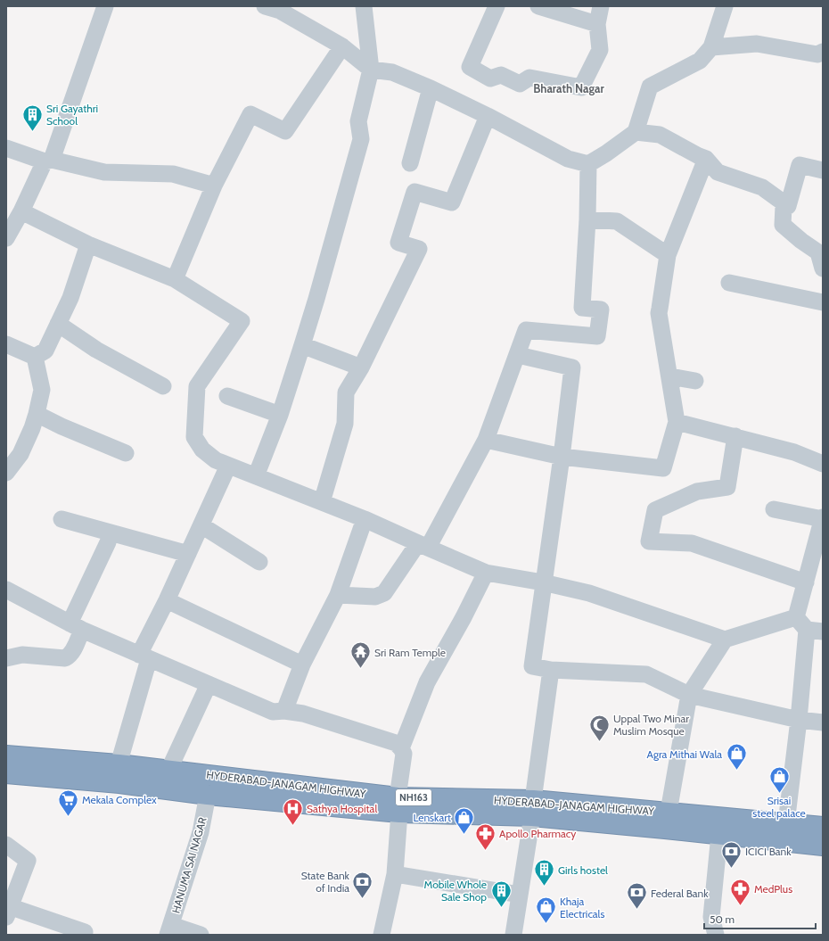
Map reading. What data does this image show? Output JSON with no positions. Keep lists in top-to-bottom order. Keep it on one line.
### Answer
{"streets":{"highway":["HYDERABAD-JANAGAM HIGHWAY","NH163"],"street":["HANUMA SAI NAGAR"]},"crossings":[["HYDERABAD-JANAGAM HIGHWAY","HANUMA SAI NAGAR"]],"districts":["Bharath Nagar"],"places":{"building":["Sri Gayathri School","Girls hostel","Mobile Whole Sale Shop"],"temple":["Sri Ram Temple"],"mosque":["Uppal Two Minar Muslim Mosque"],"shop":["Agra Mithai Wala","Srisai steel palace","Lenskart","Khaja Electricals"],"supermarket":["Mekala Complex"],"hospital":["Sathya Hospital"],"pharmacy":["Apollo Pharmacy","MedPlus"],"bank":["ICICI Bank","State Bank of India","Federal Bank"]},"scale_bar":"50 m"}
